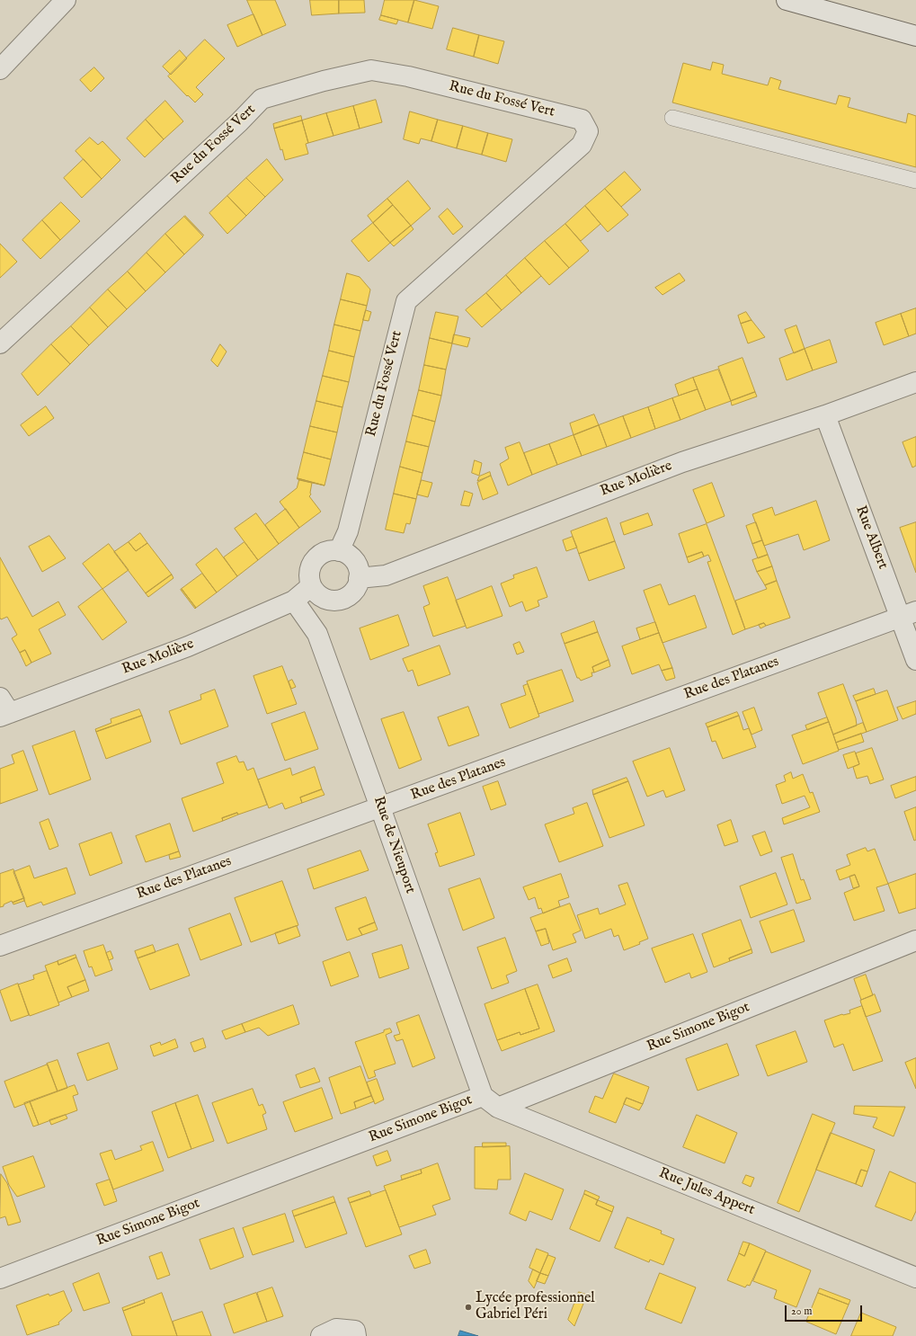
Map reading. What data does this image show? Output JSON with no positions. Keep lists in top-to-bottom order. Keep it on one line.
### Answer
{"streets":{"street":["Rue du Fossé Vert","Rue Molière","Rue Albert","Rue des Platanes","Rue de Nieuport","Rue Simone Bigot","Rue Jules Appert"]},"crossings":[["Rue du Fossé Vert","Rue Molière"],["Rue Molière","Rue Albert"],["Rue Molière","Rue de Nieuport"],["Rue Albert","Rue des Platanes"],["Rue des Platanes","Rue de Nieuport"],["Rue de Nieuport","Rue Simone Bigot"],["Rue Simone Bigot","Rue Jules Appert"]],"places":["Lycée professionnel Gabriel Péri"],"scale_bar":"20 m"}
